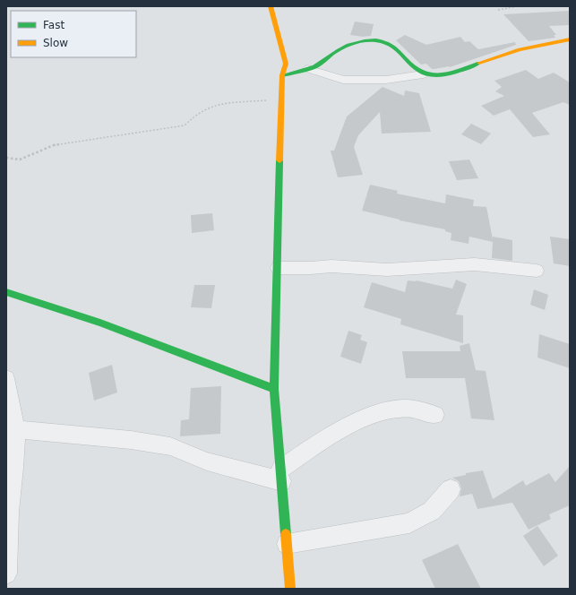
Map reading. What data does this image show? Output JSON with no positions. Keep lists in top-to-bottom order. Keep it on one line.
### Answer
{"legend":["Fast","Slow"]}
